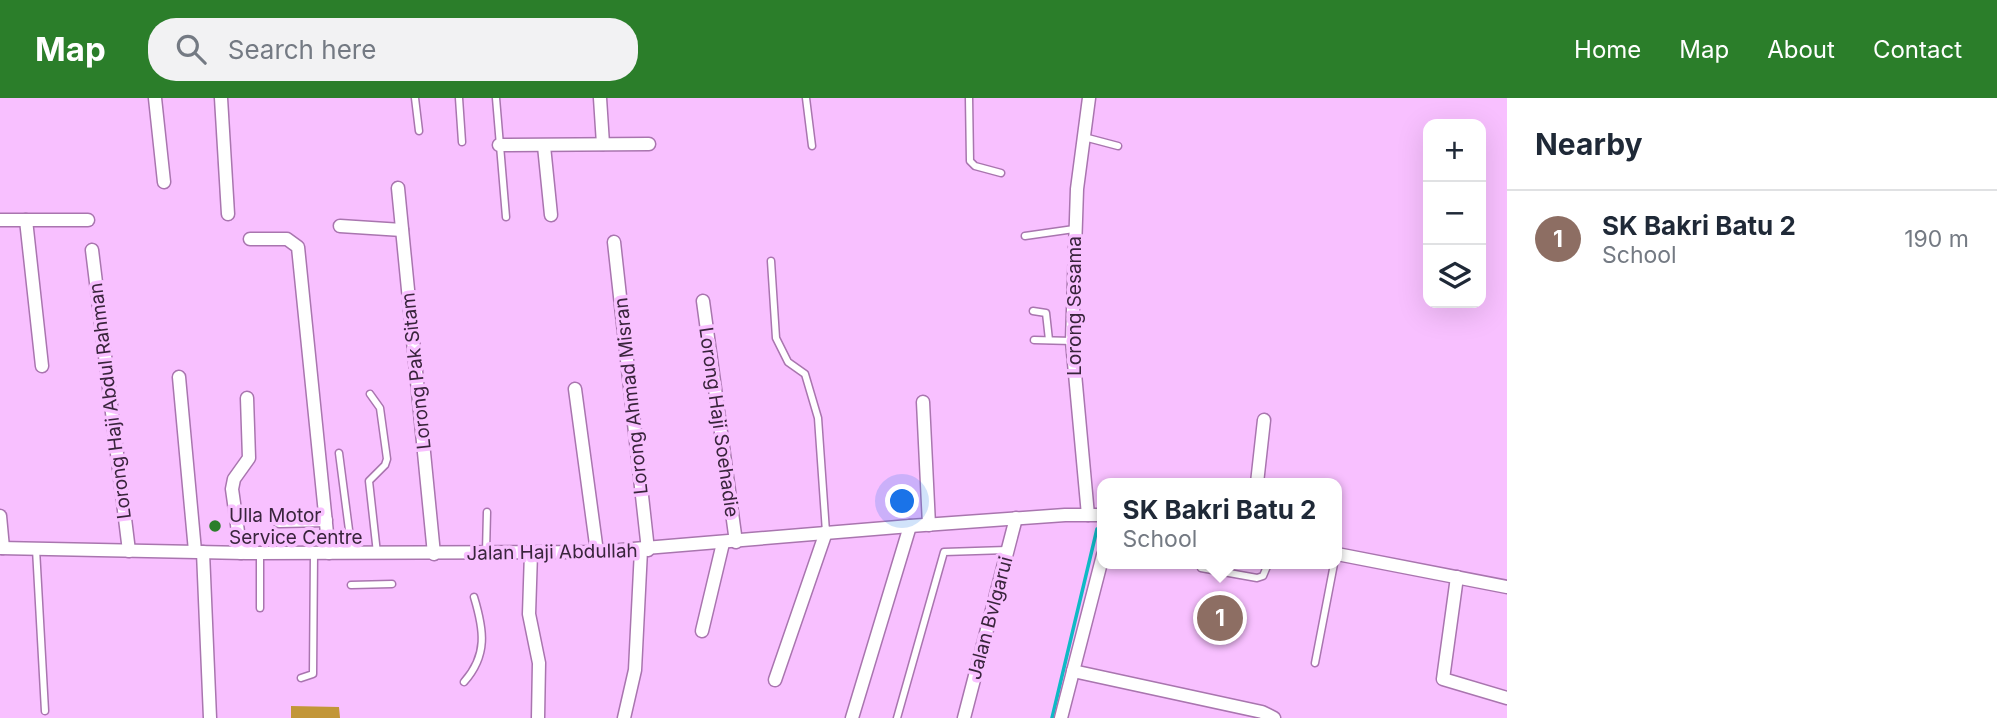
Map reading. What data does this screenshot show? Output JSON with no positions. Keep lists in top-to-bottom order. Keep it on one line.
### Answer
{"streets":{"street":["Lorong Sesama","Lorong Pak Sitam","Lorong Ahmad Misran","Lorong Haji Abdul Rahman","Lorong Haji Soehadie","Jalan Haji Abdullah","Jalan Bvlgarui"]},"crossings":[["Lorong Sesama","Jalan Haji Abdullah"],["Lorong Pak Sitam","Jalan Haji Abdullah"],["Lorong Ahmad Misran","Jalan Haji Abdullah"],["Lorong Haji Abdul Rahman","Jalan Haji Abdullah"],["Lorong Haji Soehadie","Jalan Haji Abdullah"],["Jalan Haji Abdullah","Jalan Bvlgarui"]],"places":["Ulla Motor Service Centre"],"page":{"header":"Map","search":"Search here","nav":["Home","Map","About","Contact"],"heading":"Nearby","map_buttons":["+","−"],"list":[{"mark":"1","name":"SK Bakri Batu 2","note":"School","value":"190 m"}],"popup":["SK Bakri Batu 2","School"],"pins":"1"}}
